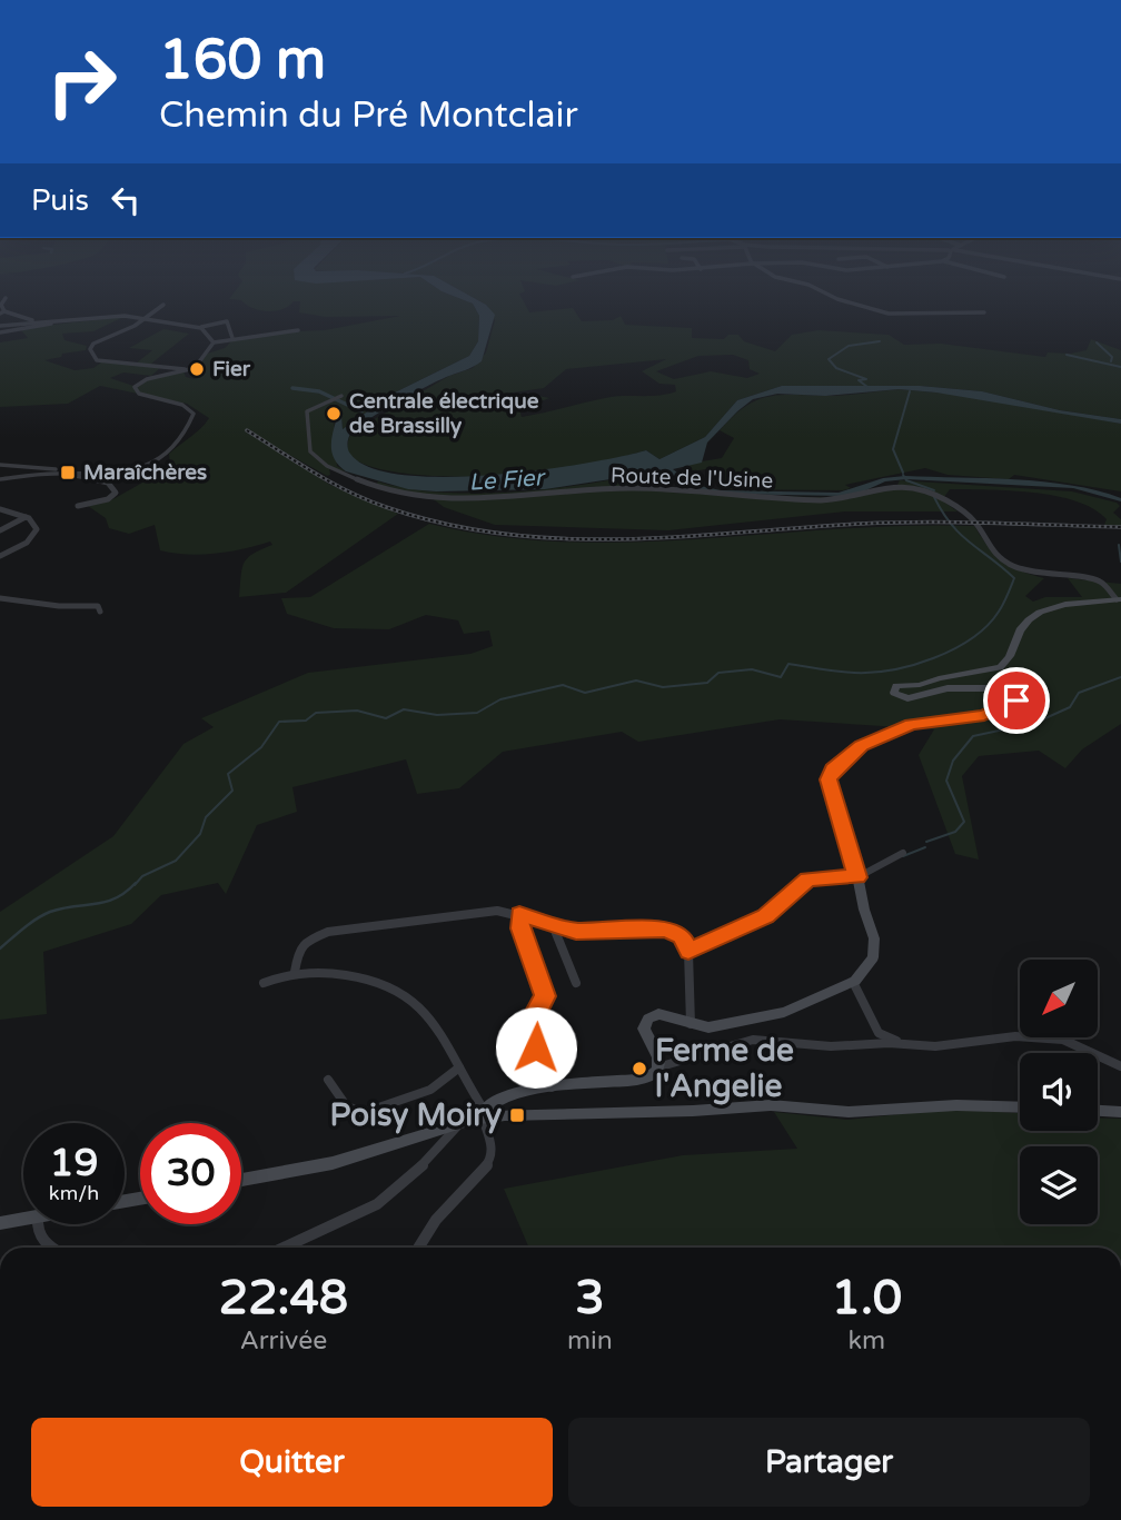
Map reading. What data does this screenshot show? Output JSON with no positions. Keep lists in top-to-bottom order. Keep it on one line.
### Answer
{"streets":{"street":["Route de l'Usine"]},"water":["Le Fier"],"places":{"other":["Fier","Centrale électrique de Brassilly","Ferme de l'Angelie"],"transit":["Maraîchères","Poisy Moiry"]},"north":"bottom left","page":{"turn":["160 m","Chemin du Pré Montclair"],"then":"Puis","speed":"19 km/h","limit":"30","eta":["22:48","Arrivée","3","min","1.0","km"],"buttons":["Quitter","Partager"]}}
